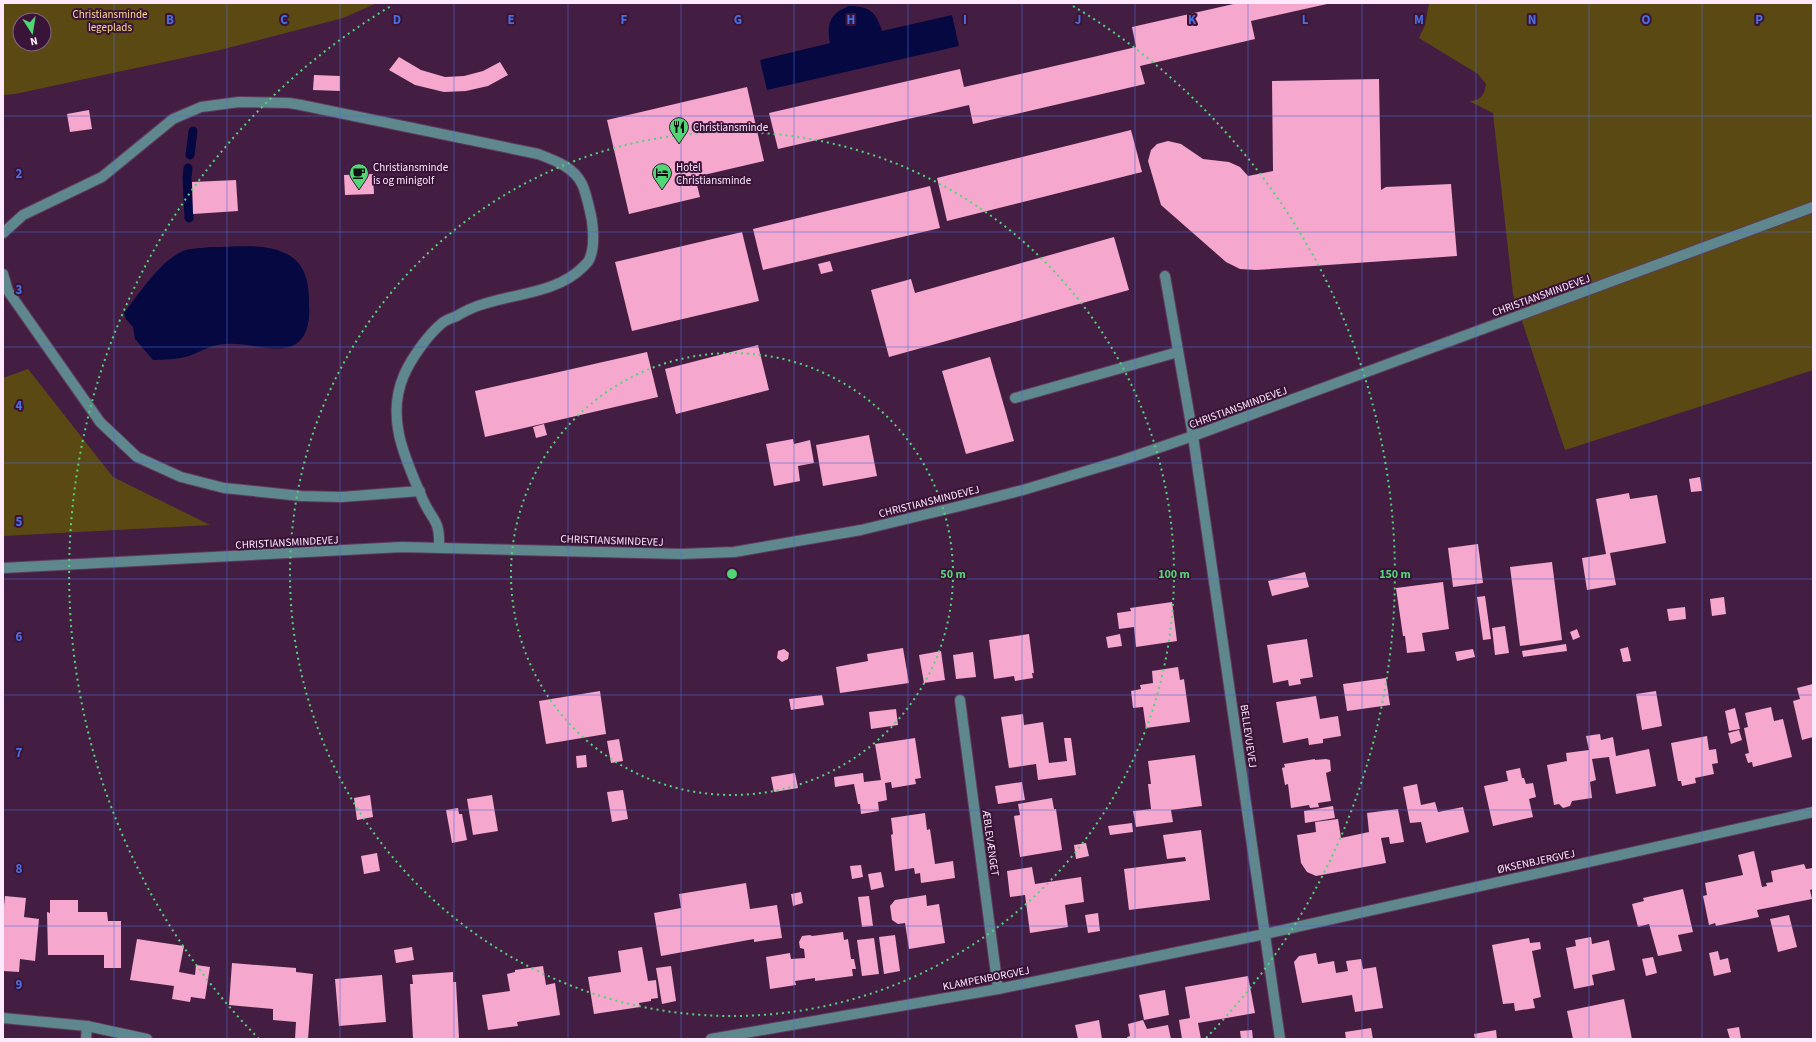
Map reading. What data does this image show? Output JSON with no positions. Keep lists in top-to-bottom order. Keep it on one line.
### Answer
{"streets":{"street":["CHRISTIANSMINDEVEJ","BELLEVUEVEJ","ÆBLEVÆNGET","ØKSENBJERGVEJ","KLAMPENBORGVEJ"]},"crossings":[["CHRISTIANSMINDEVEJ","BELLEVUEVEJ"],["BELLEVUEVEJ","ØKSENBJERGVEJ"],["BELLEVUEVEJ","KLAMPENBORGVEJ"],["ÆBLEVÆNGET","KLAMPENBORGVEJ"],["ØKSENBJERGVEJ","KLAMPENBORGVEJ"]],"parks":["Christiansminde legeplads"],"places":{"restaurant":["Christiansminde"],"cafe":["Christiansminde is og minigolf"],"hotel":["Hotel Christiansminde"]},"north":"bottom","grid":{"columns":["B","C","D","E","F","G","H","I","J","K","L","M","N","O","P"],"rows":["2","3","4","5","6","7","8","9"]},"rings":["50 m","100 m","150 m"]}
